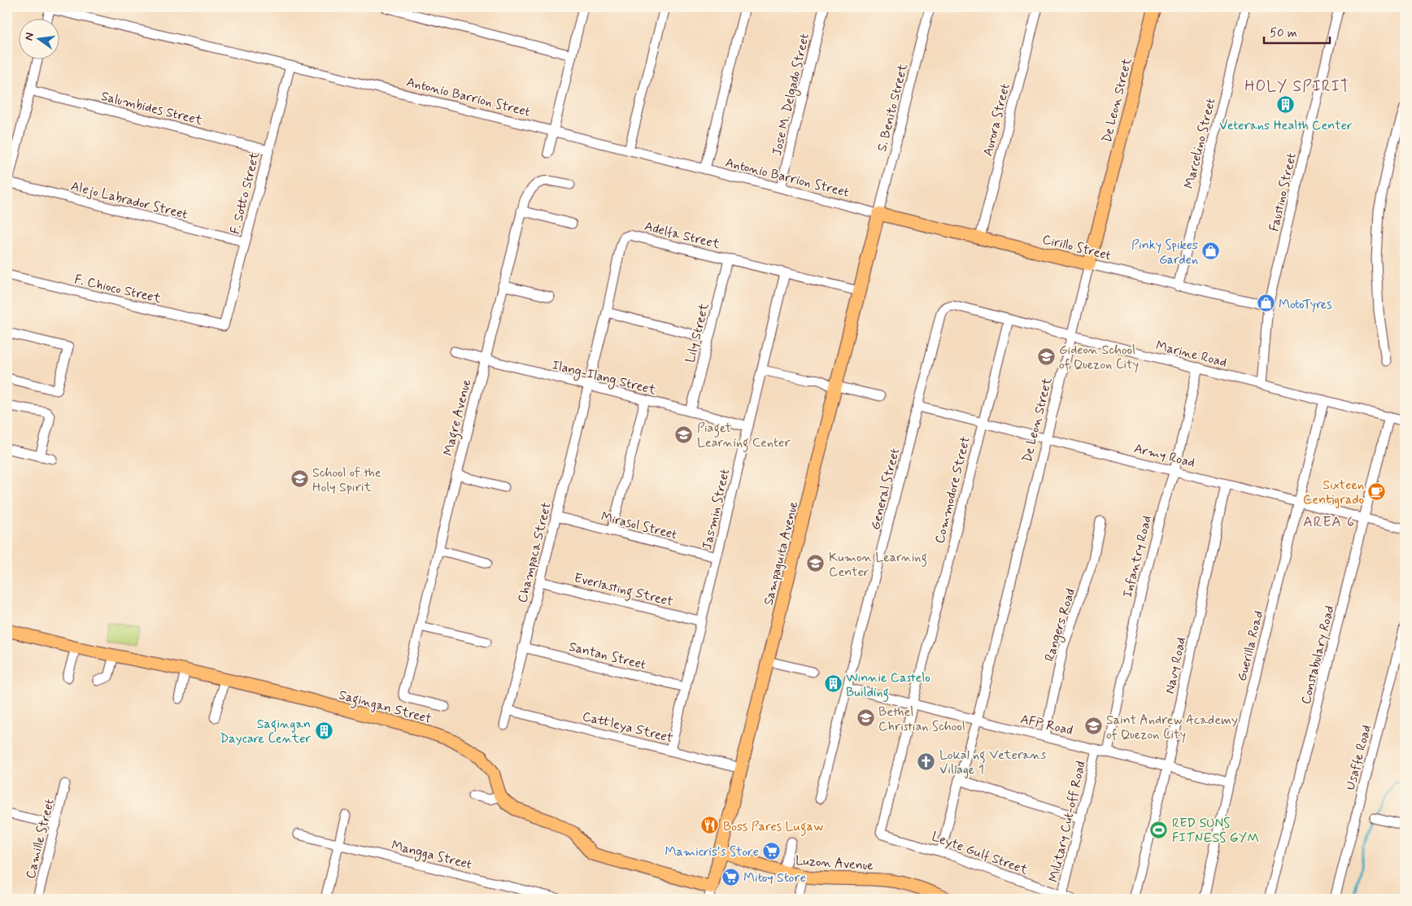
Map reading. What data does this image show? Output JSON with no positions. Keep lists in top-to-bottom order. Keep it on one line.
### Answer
{"streets":{"main road":["De Leon Street","Cirillo Street","Sampaguita Avenue","Sagingan Street","Luzon Avenue"],"street":["Jose M. Delgado Street","Antonio Barrion Street","Salumbides Street","S. Benito Street","Aurora Street","Marcelino Street","Faustino Street","F. Sotto Street","Alejo Labrador Street","Adelfa Street","F. Chioco Street","Lily Street","Marine Road","Ilang-Ilang Street","Magre Avenue","Army Road","General Street","Commodore Street","Jasmin Street","Mirasol Street","Champaca Street","Infantry Road","Everlasting Street","Rangers Road","Guerilla Road","Santan Street","Constabulary Road","Navy Road","AFP Road","Cattleya Street","Usaffe Road","Military Cut-off Road","Camille Street","Leyte Gulf Street","Mangga Street"]},"crossings":[["Jose M. Delgado Street","Antonio Barrion Street"],["Antonio Barrion Street","S. Benito Street"],["Antonio Barrion Street","F. Sotto Street"],["Antonio Barrion Street","Cirillo Street"],["Antonio Barrion Street","Sampaguita Avenue"],["De Leon Street","Cirillo Street"],["De Leon Street","Marine Road"],["De Leon Street","Army Road"],["De Leon Street","AFP Road"],["De Leon Street","Leyte Gulf Street"],["Salumbides Street","F. Sotto Street"],["S. Benito Street","Cirillo Street"],["S. Benito Street","Sampaguita Avenue"],["Aurora Street","Cirillo Street"],["Marcelino Street","Cirillo Street"],["Faustino Street","Cirillo Street"],["Faustino Street","Marine Road"],["F. Sotto Street","Alejo Labrador Street"],["F. Sotto Street","F. Chioco Street"],["Adelfa Street","Lily Street"],["Adelfa Street","Ilang-Ilang Street"],["Adelfa Street","Jasmin Street"],["Adelfa Street","Champaca Street"],["Adelfa Street","Sampaguita Avenue"],["Cirillo Street","Sampaguita Avenue"],["Lily Street","Ilang-Ilang Street"],["Marine Road","General Street"],["Marine Road","Commodore Street"],["Marine Road","Infantry Road"],["Marine Road","Guerilla Road"],["Marine Road","Constabulary Road"],["Ilang-Ilang Street","Magre Avenue"],["Ilang-Ilang Street","Jasmin Street"],["Ilang-Ilang Street","Champaca Street"],["Army Road","General Street"],["Army Road","Commodore Street"],["Army Road","Infantry Road"],["Army Road","Guerilla Road"],["Army Road","Constabulary Road"],["Army Road","Navy Road"],["General Street","AFP Road"],["Commodore Street","AFP Road"],["Commodore Street","Leyte Gulf Street"],["Jasmin Street","Mirasol Street"],["Jasmin Street","Everlasting Street"],["Jasmin Street","Santan Street"],["Jasmin Street","Cattleya Street"],["Mirasol Street","Champaca Street"],["Champaca Street","Everlasting Street"],["Champaca Street","Santan Street"],["Champaca Street","Cattleya Street"],["Sampaguita Avenue","Cattleya Street"],["Sampaguita Avenue","Luzon Avenue"],["Infantry Road","AFP Road"],["Rangers Road","AFP Road"],["Guerilla Road","AFP Road"],["Navy Road","AFP Road"],["AFP Road","Military Cut-off Road"],["Military Cut-off Road","Leyte Gulf Street"]],"districts":["HOLY SPIRIT","AREA 6"],"places":{"building":["Veterans Health Center","Winnie Castelo Building","Sagingan Daycare Center"],"shop":["Pinky Spikes Garden","MotoTyres"],"school or university":["Gideon School of Quezon City","Piaget Learning Center","School of the Holy Spirit","Kumon Learning Center","Bethel Christian School","Saint Andrew Academy of Quezon City"],"cafe":["Sixteen Centigrado"],"church":["Lokal ng Veterans Village 1"],"restaurant":["Boss Pares Lugaw"],"sports":["RED SUNS FITNESS GYM"],"supermarket":["Mamicris's Store","Mitoy Store"]},"scale_bar":"50 m","north":"left"}
